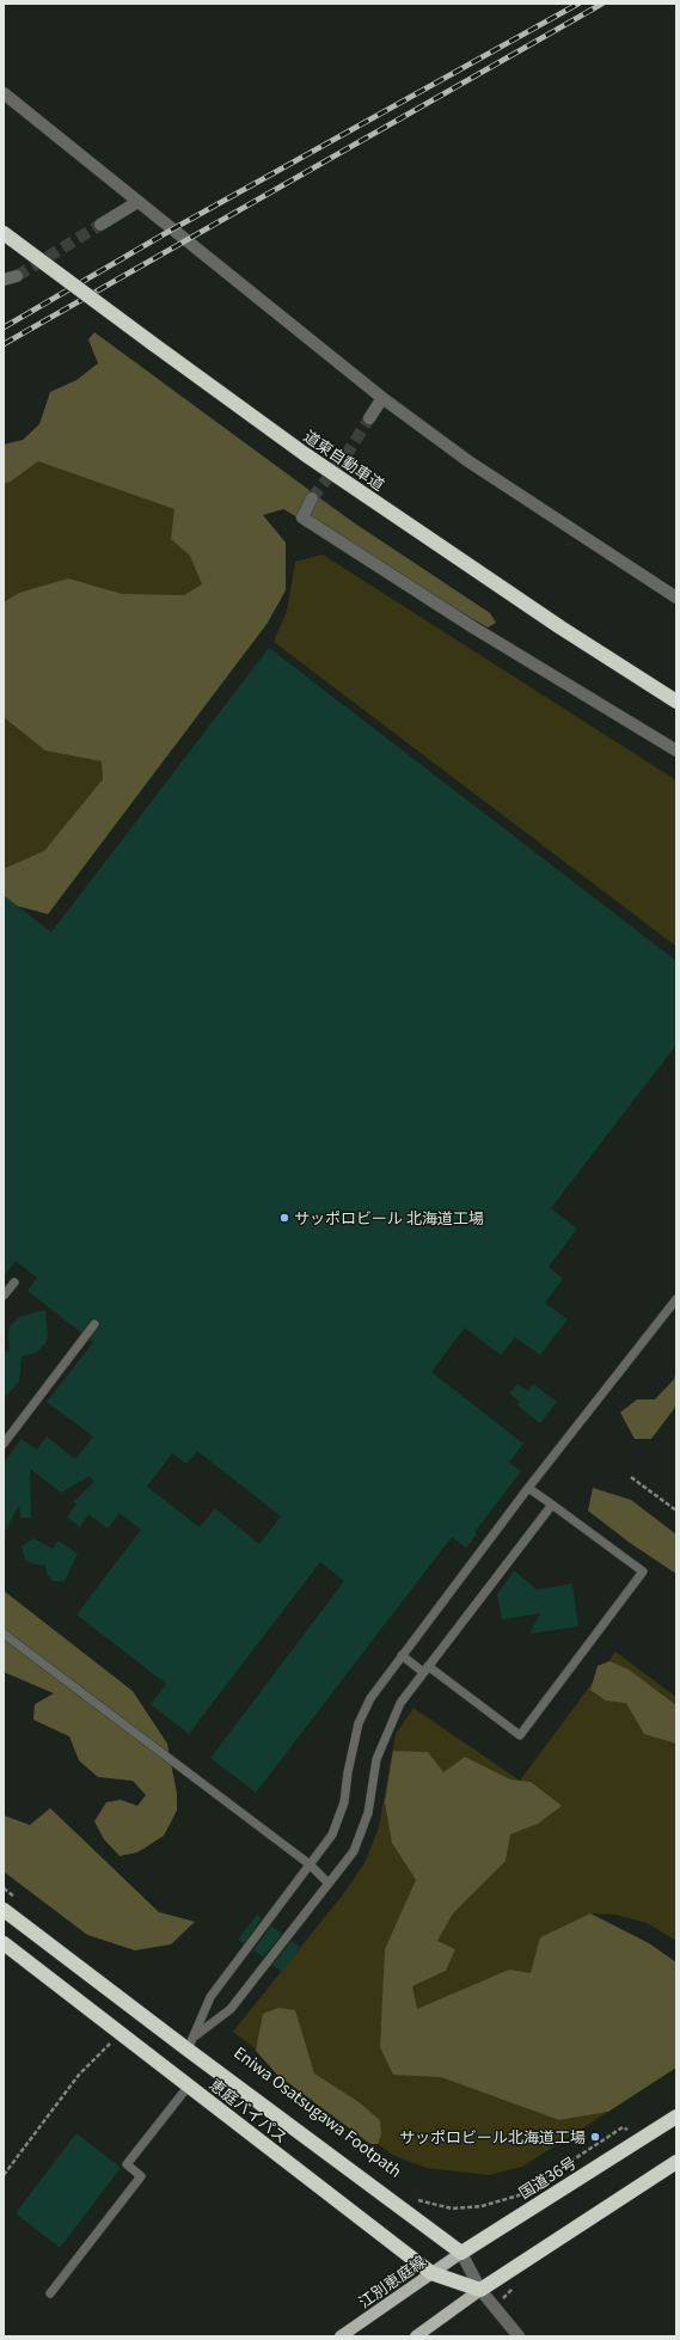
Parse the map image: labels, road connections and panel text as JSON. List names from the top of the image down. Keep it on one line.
{"streets":{"highway":["道東自動車道","恵庭バイパス","国道36号"],"main road":["江別恵庭線"]},"crossings":[["恵庭バイパス","国道36号"],["恵庭バイパス","江別恵庭線"],["国道36号","江別恵庭線"]],"places":["サッポロビール 北海道工場","サッポロビール北海道工場"]}
